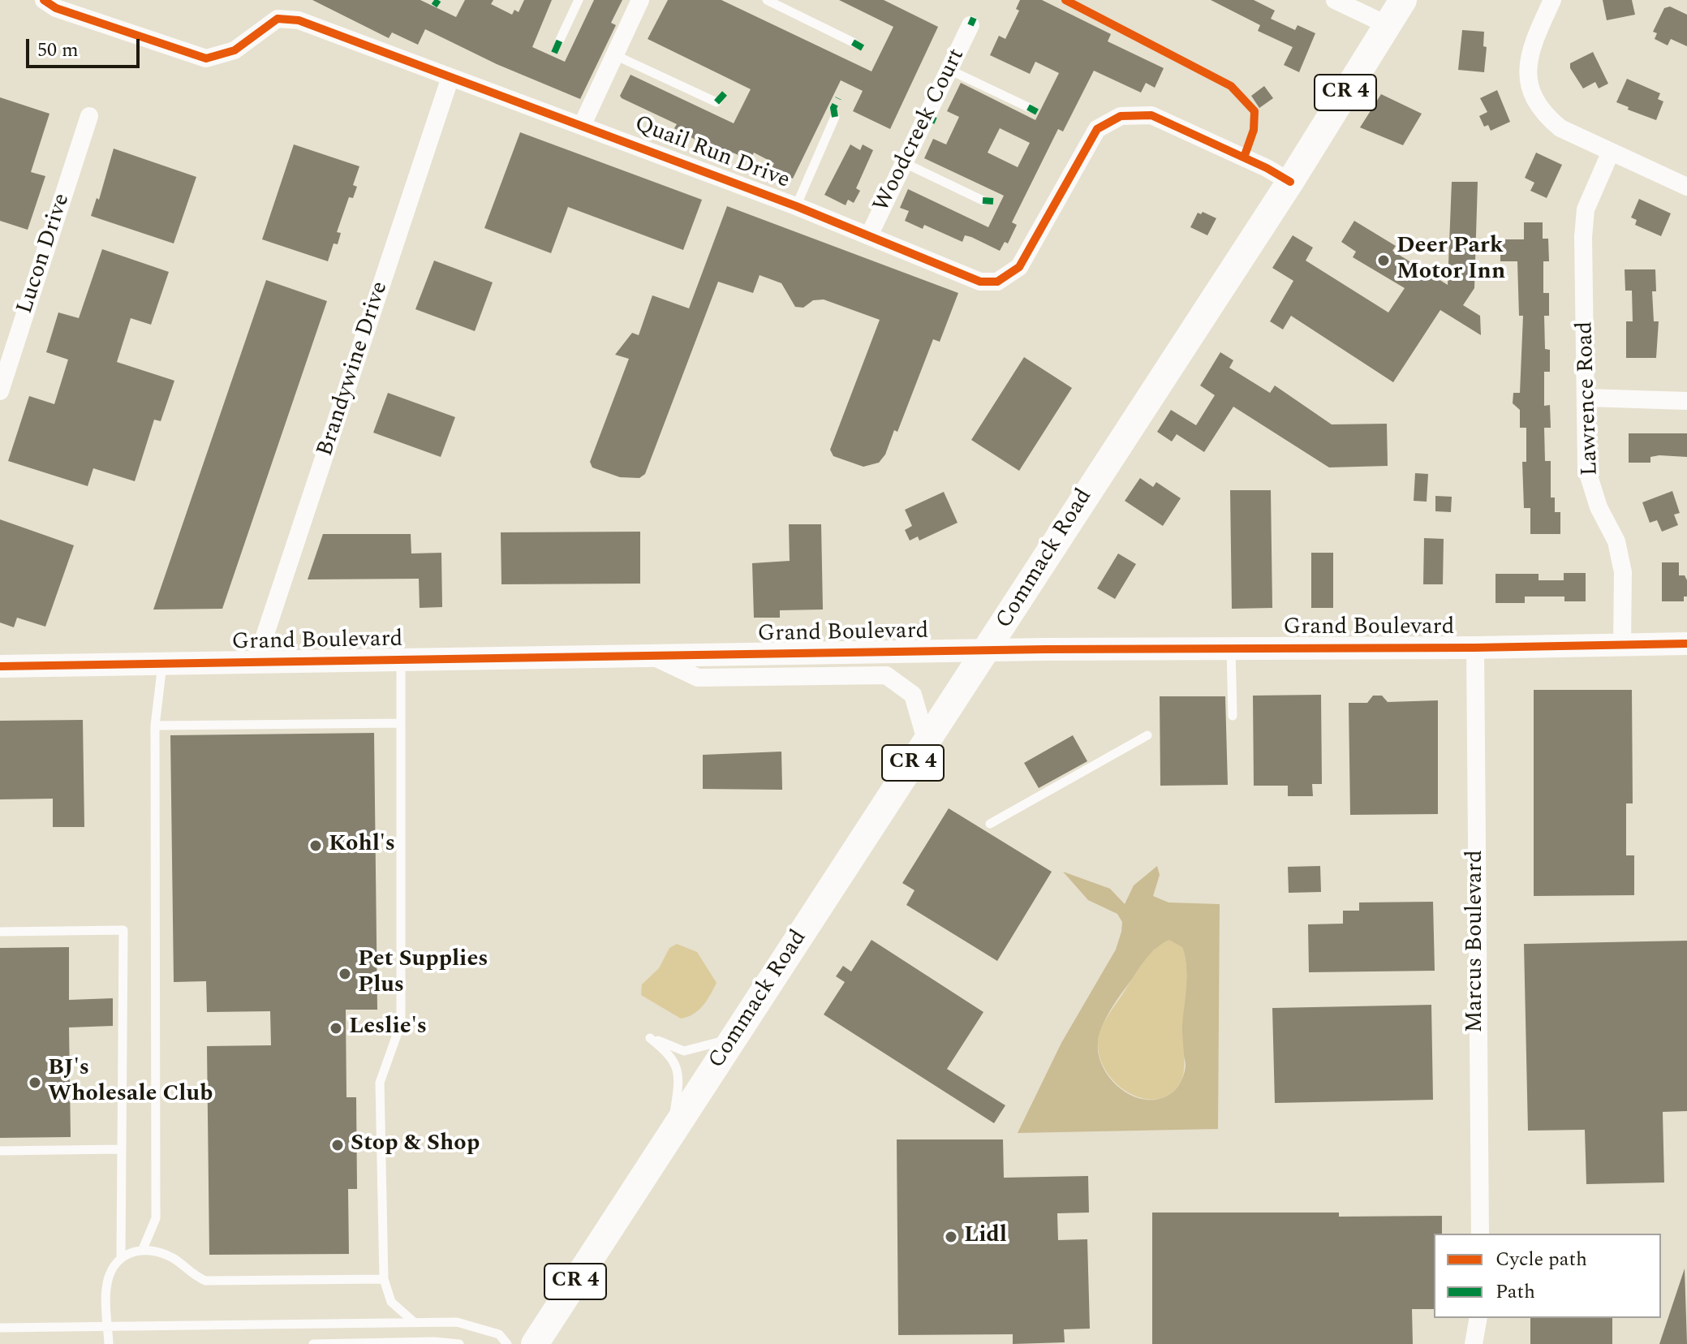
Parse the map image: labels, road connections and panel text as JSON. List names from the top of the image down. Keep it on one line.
{"streets":{"main road":["CR 4","Commack Road"],"street":["Woodcreek Court","Quail Run Drive","Lucon Drive","Brandywine Drive","Lawrence Road","Grand Boulevard","Marcus Boulevard"]},"crossings":[["Woodcreek Court","Quail Run Drive"],["Quail Run Drive","Brandywine Drive"],["Quail Run Drive","Commack Road"],["Brandywine Drive","Grand Boulevard"],["Lawrence Road","Grand Boulevard"],["Commack Road","Grand Boulevard"],["Grand Boulevard","Marcus Boulevard"]],"places":["Deer Park Motor Inn","Kohl's","Pet Supplies Plus","Leslie's","BJ's Wholesale Club","Stop & Shop","Lidl"],"legend":["Cycle path","Path"],"scale_bar":"50 m"}
